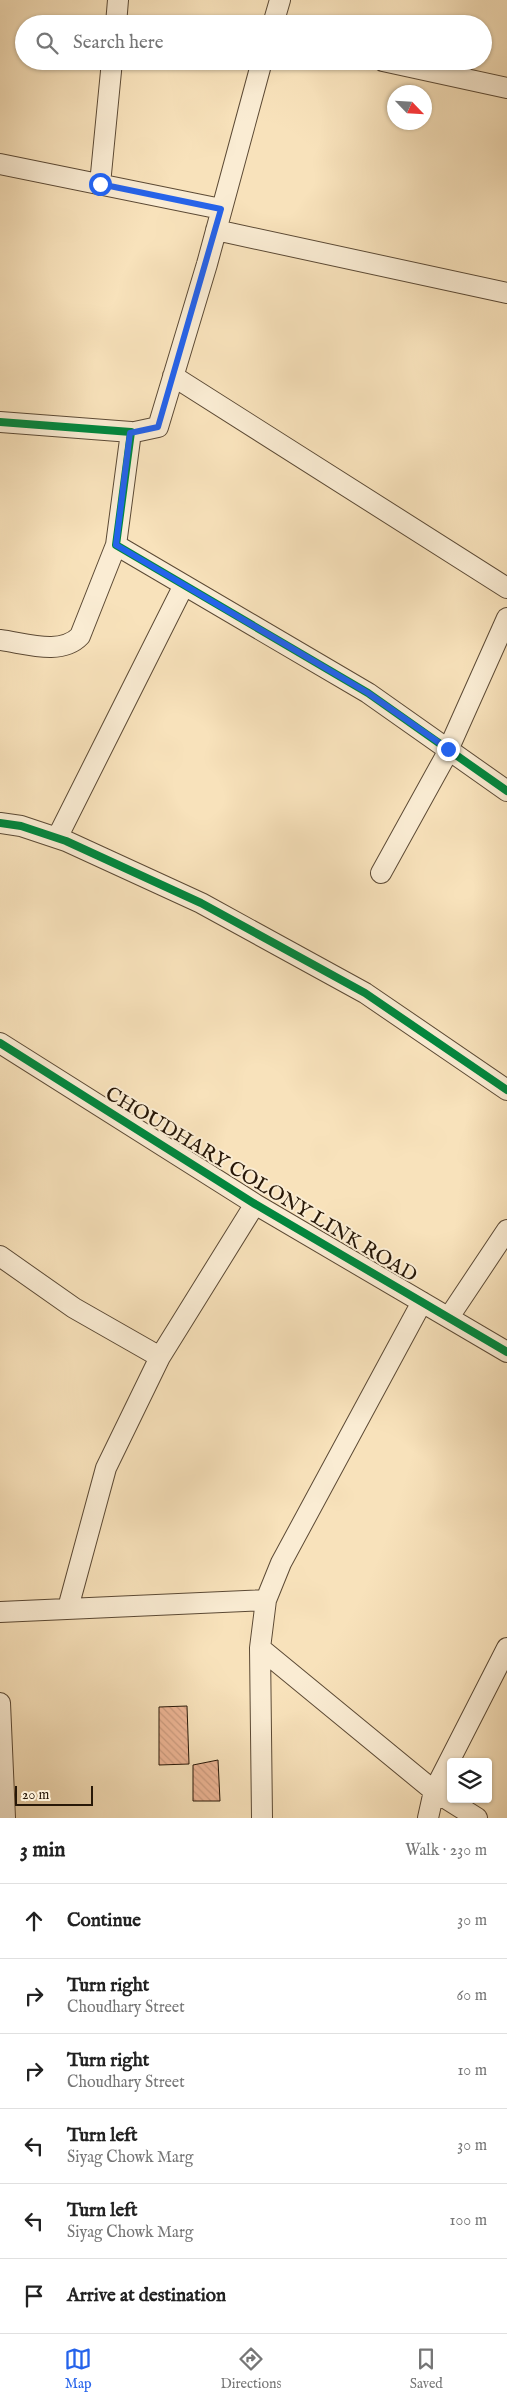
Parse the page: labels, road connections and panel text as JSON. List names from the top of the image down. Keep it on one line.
{"streets":{"street":["CHOUDHARY COLONY LINK ROAD"]},"scale_bar":"20 m","north":"bottom right","page":{"search":"Search here","scale":"20 m","heading":["3 min","Walk · 230 m"],"list":[["Continue","30 m"],["Turn right","Choudhary Street","60 m"],["Turn right","Choudhary Street","10 m"],["Turn left","Siyag Chowk Marg","30 m"],["Turn left","Siyag Chowk Marg","100 m"],"Arrive at destination"],"nav":["Map","Directions","Saved"]}}
